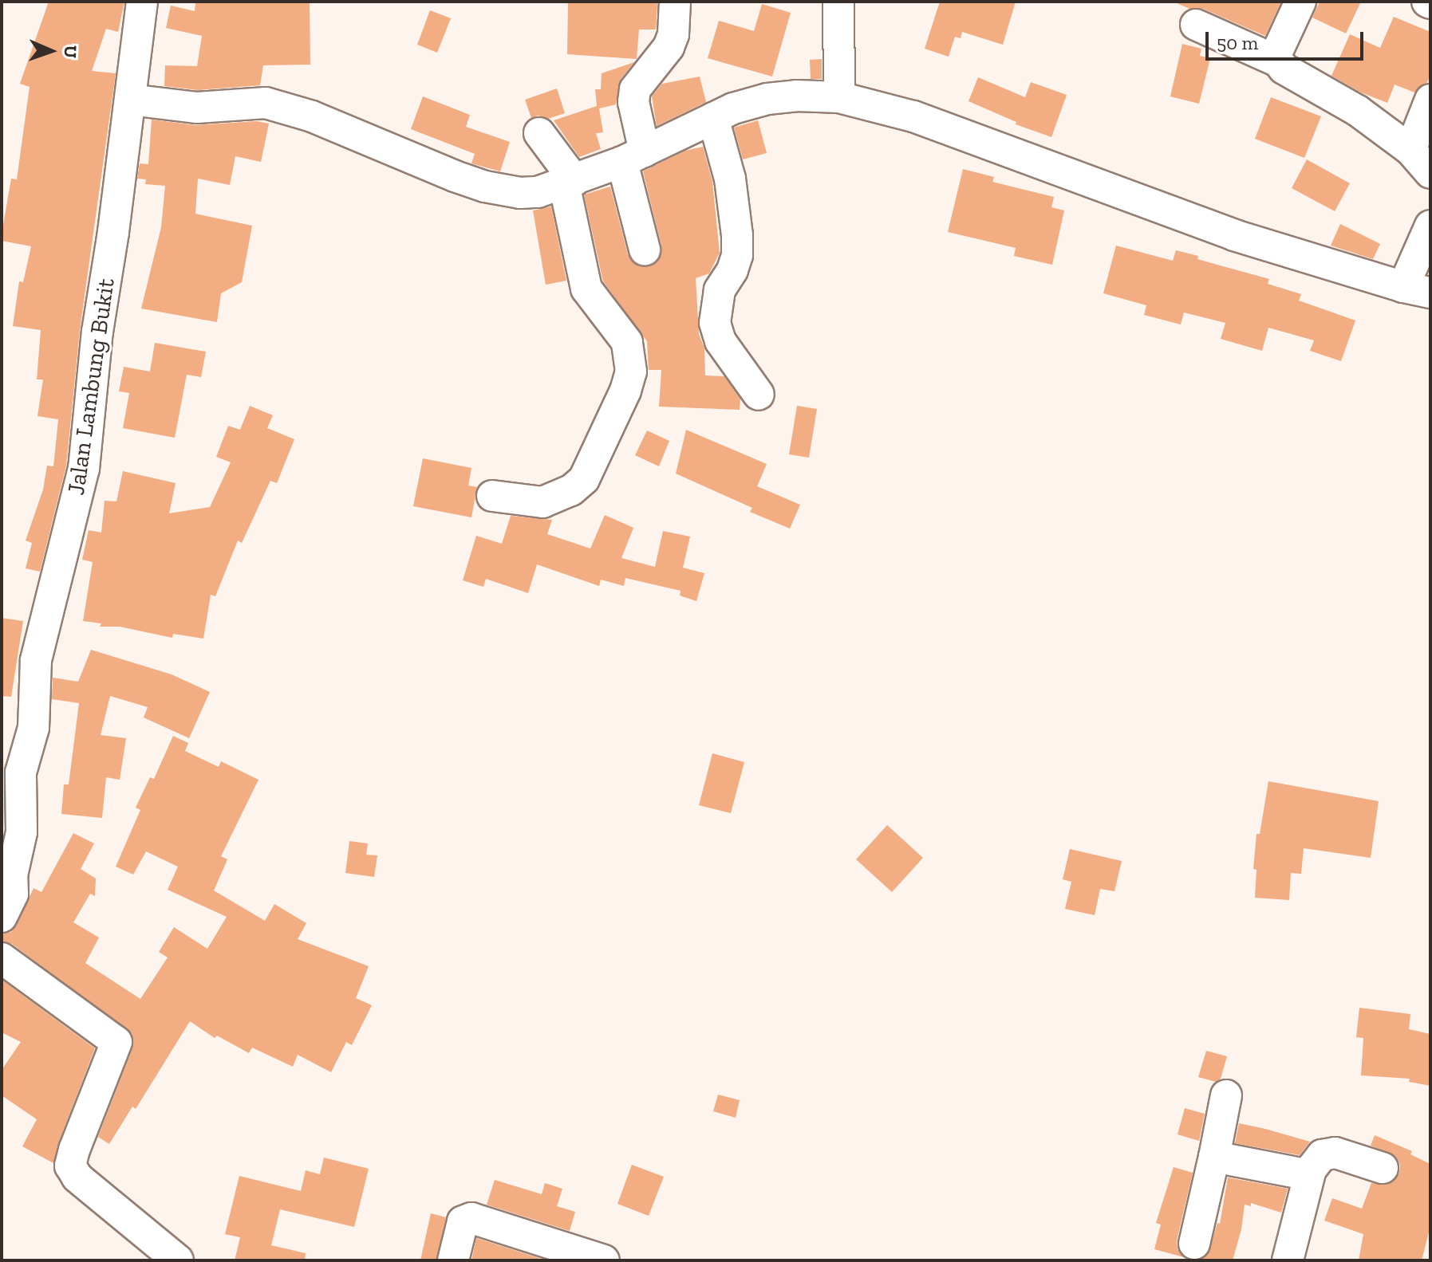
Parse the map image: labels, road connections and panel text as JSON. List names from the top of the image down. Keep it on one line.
{"streets":{"street":["Jalan Lambung Bukit"]},"scale_bar":"50 m","north":"right"}
